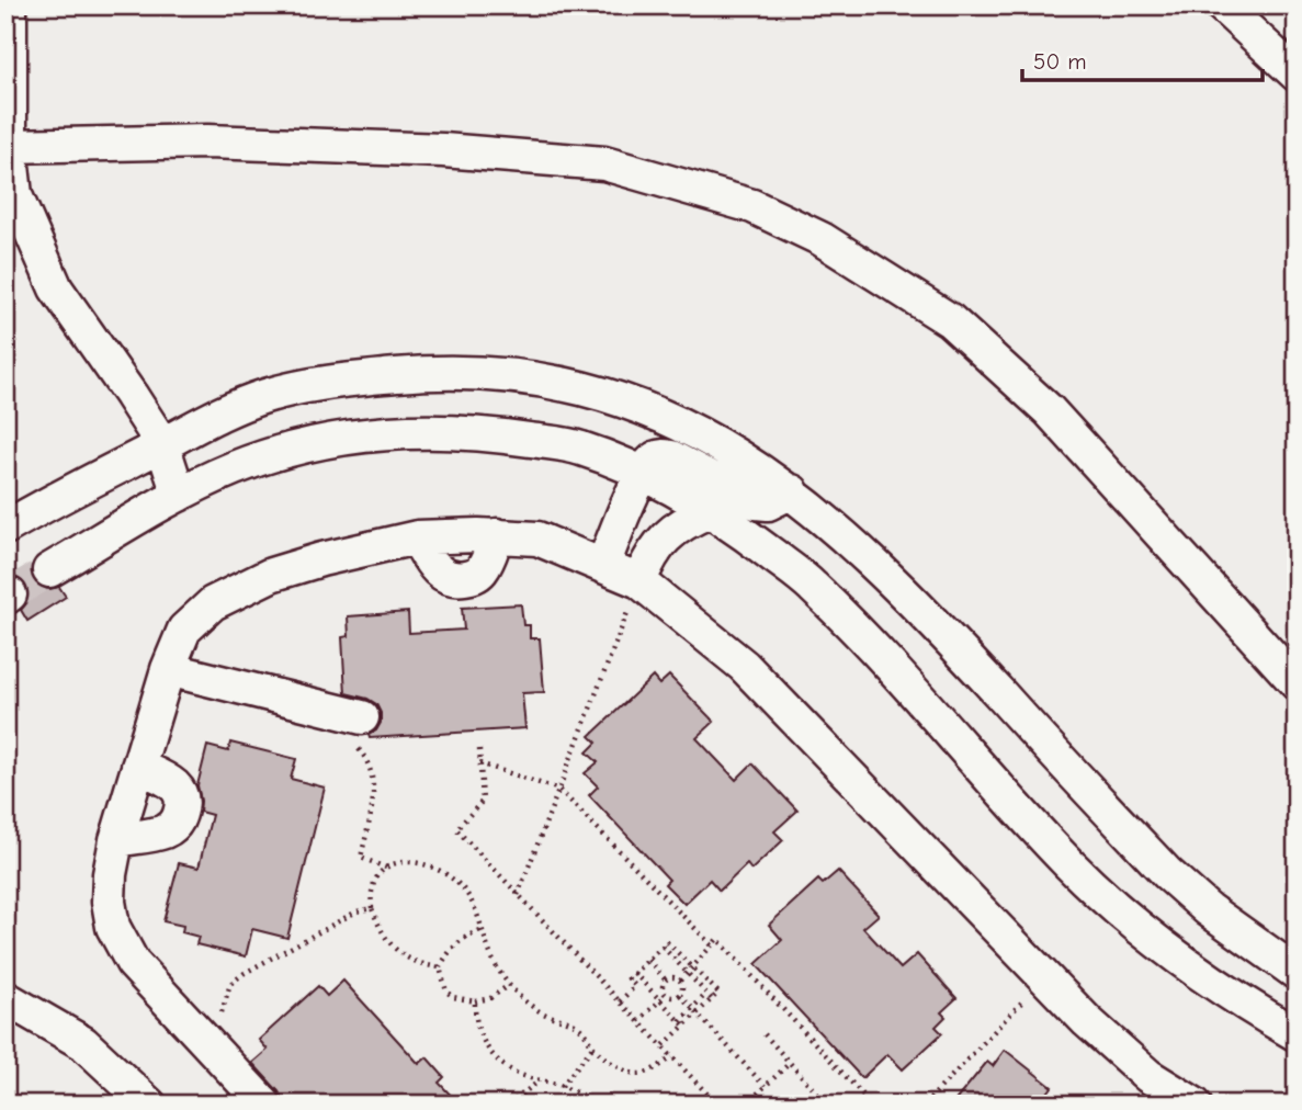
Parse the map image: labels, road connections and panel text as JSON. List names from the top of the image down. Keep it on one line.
{"scale_bar":"50 m"}
